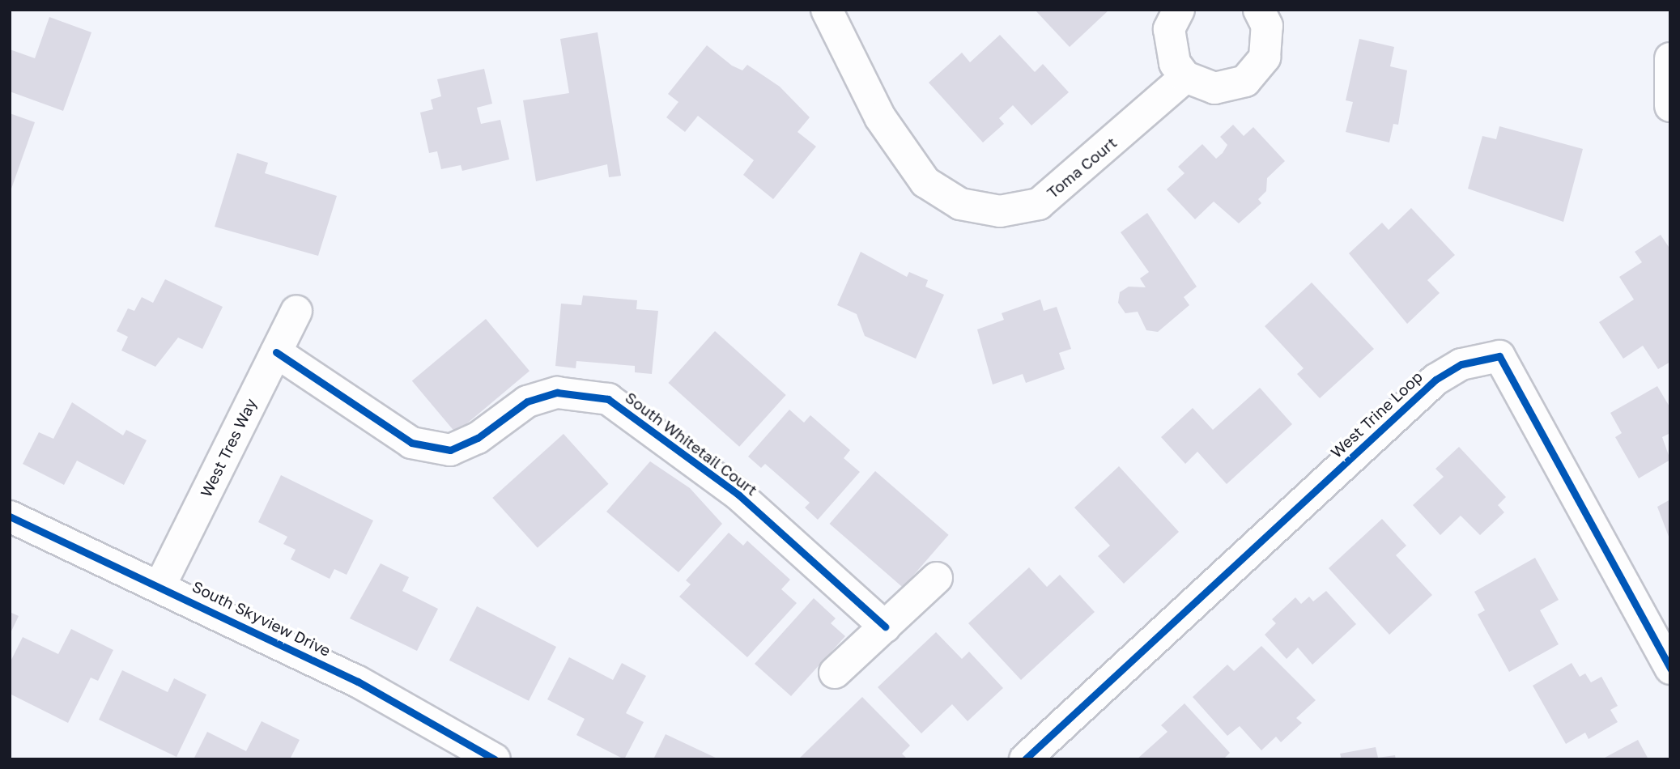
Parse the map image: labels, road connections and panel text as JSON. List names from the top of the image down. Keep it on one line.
{"streets":{"street":["Toma Court","West Trine Loop","South Whitetail Court","West Tres Way","South Skyview Drive"]},"crossings":[["South Whitetail Court","West Tres Way"],["West Tres Way","South Skyview Drive"]]}
